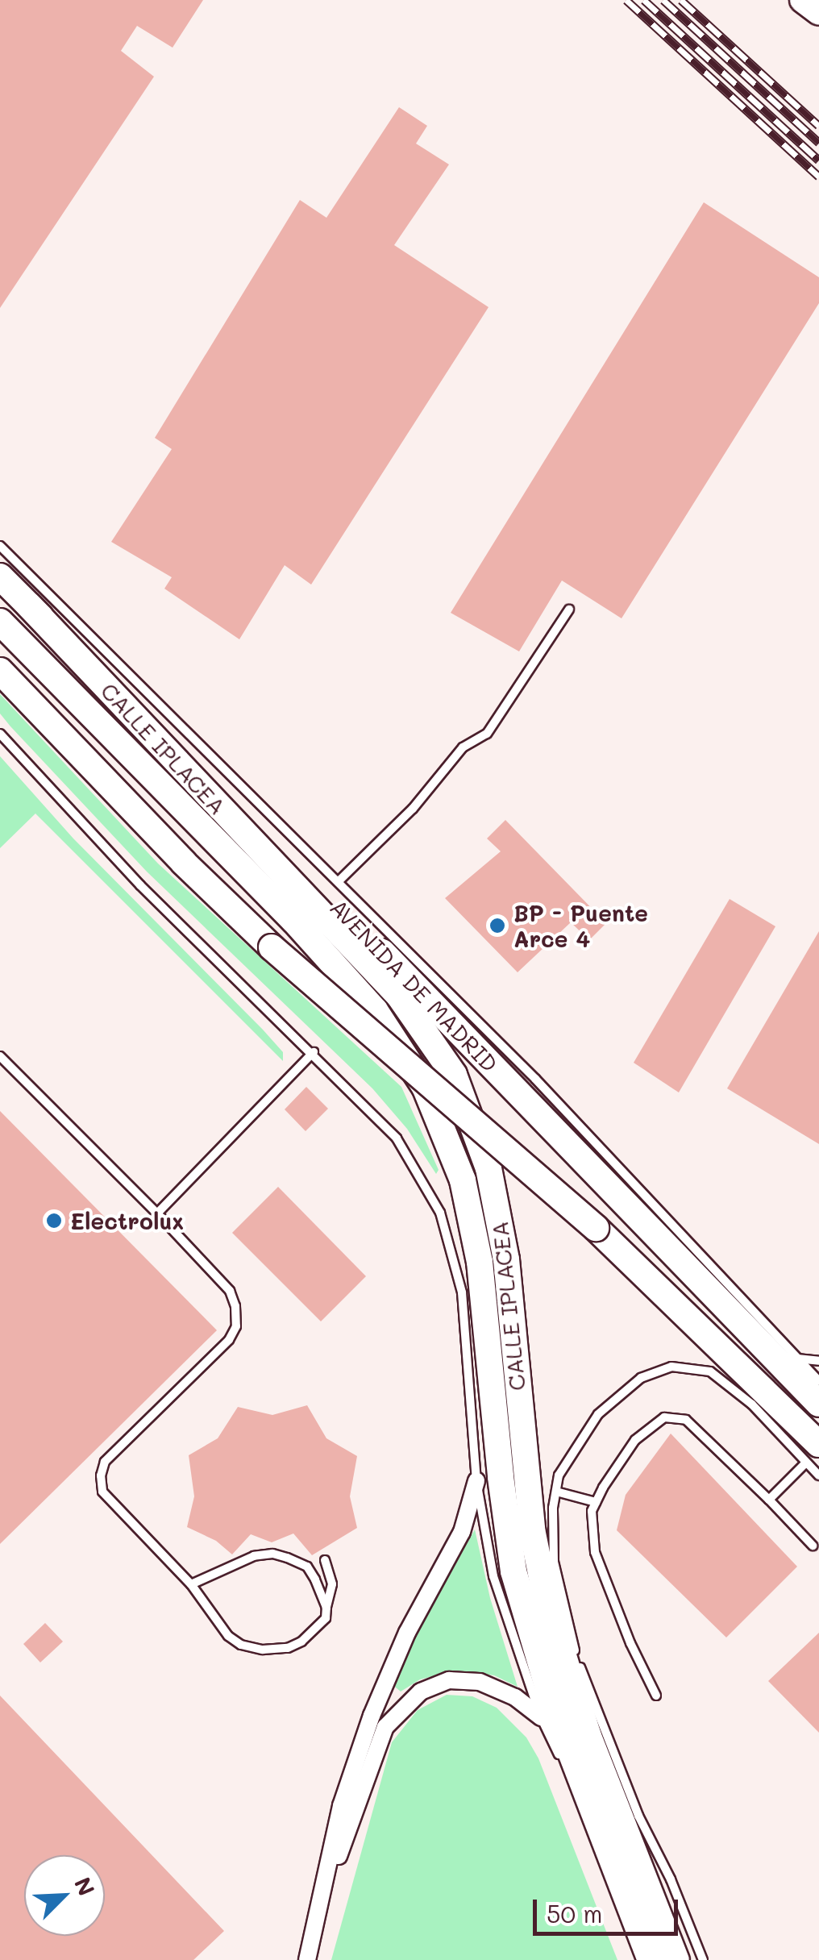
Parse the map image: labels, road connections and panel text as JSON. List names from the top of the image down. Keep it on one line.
{"streets":{"main road":["CALLE IPLACEA","AVENIDA DE MADRID"]},"crossings":[["CALLE IPLACEA","AVENIDA DE MADRID"]],"places":["BP - Puente Arce 4","Electrolux"],"scale_bar":"50 m","north":"top right"}
